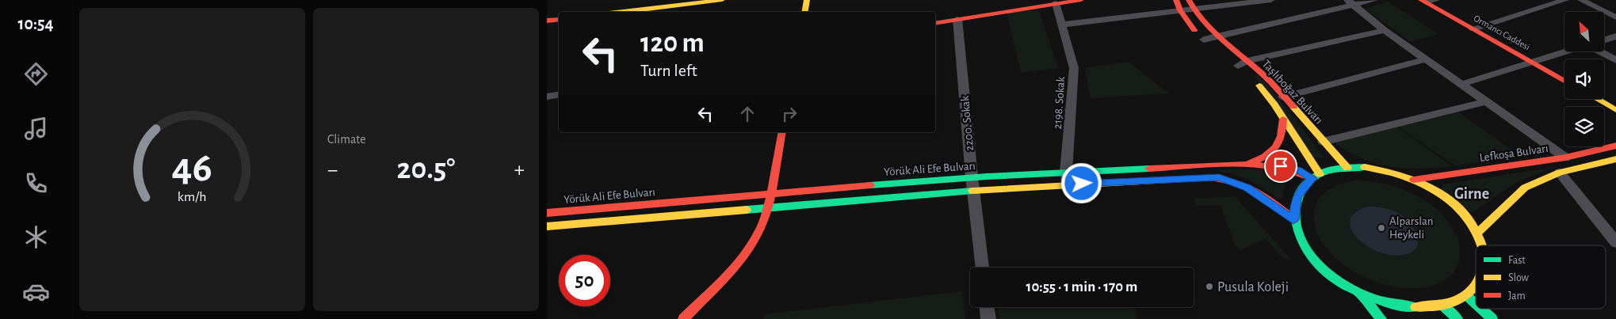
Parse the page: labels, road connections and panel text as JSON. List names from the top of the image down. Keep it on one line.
{"streets":{"main road":["Ormancı Caddesi","Taşlıboğaz Bulvarı","Lefkoşa Bulvarı","Yörük Ali Efe Bulvarı"],"street":["2198. Sokak","2200. Sokak"]},"crossings":[["Taşlıboğaz Bulvarı","Yörük Ali Efe Bulvarı"],["2198. Sokak","Yörük Ali Efe Bulvarı"],["2200. Sokak","Yörük Ali Efe Bulvarı"]],"districts":["Girne"],"places":["Alparslan Heykeli","Pusula Koleji"],"legend":["Fast","Slow","Jam"],"north":"top left","page":{"tabs":"10:54","tile":"Climate","turn":["120 m","Turn left"],"heat":["−","20.5°","+"],"limit":"50","trip":"10:55 · 1 min · 170 m","gauge":["46","km/h"]}}
